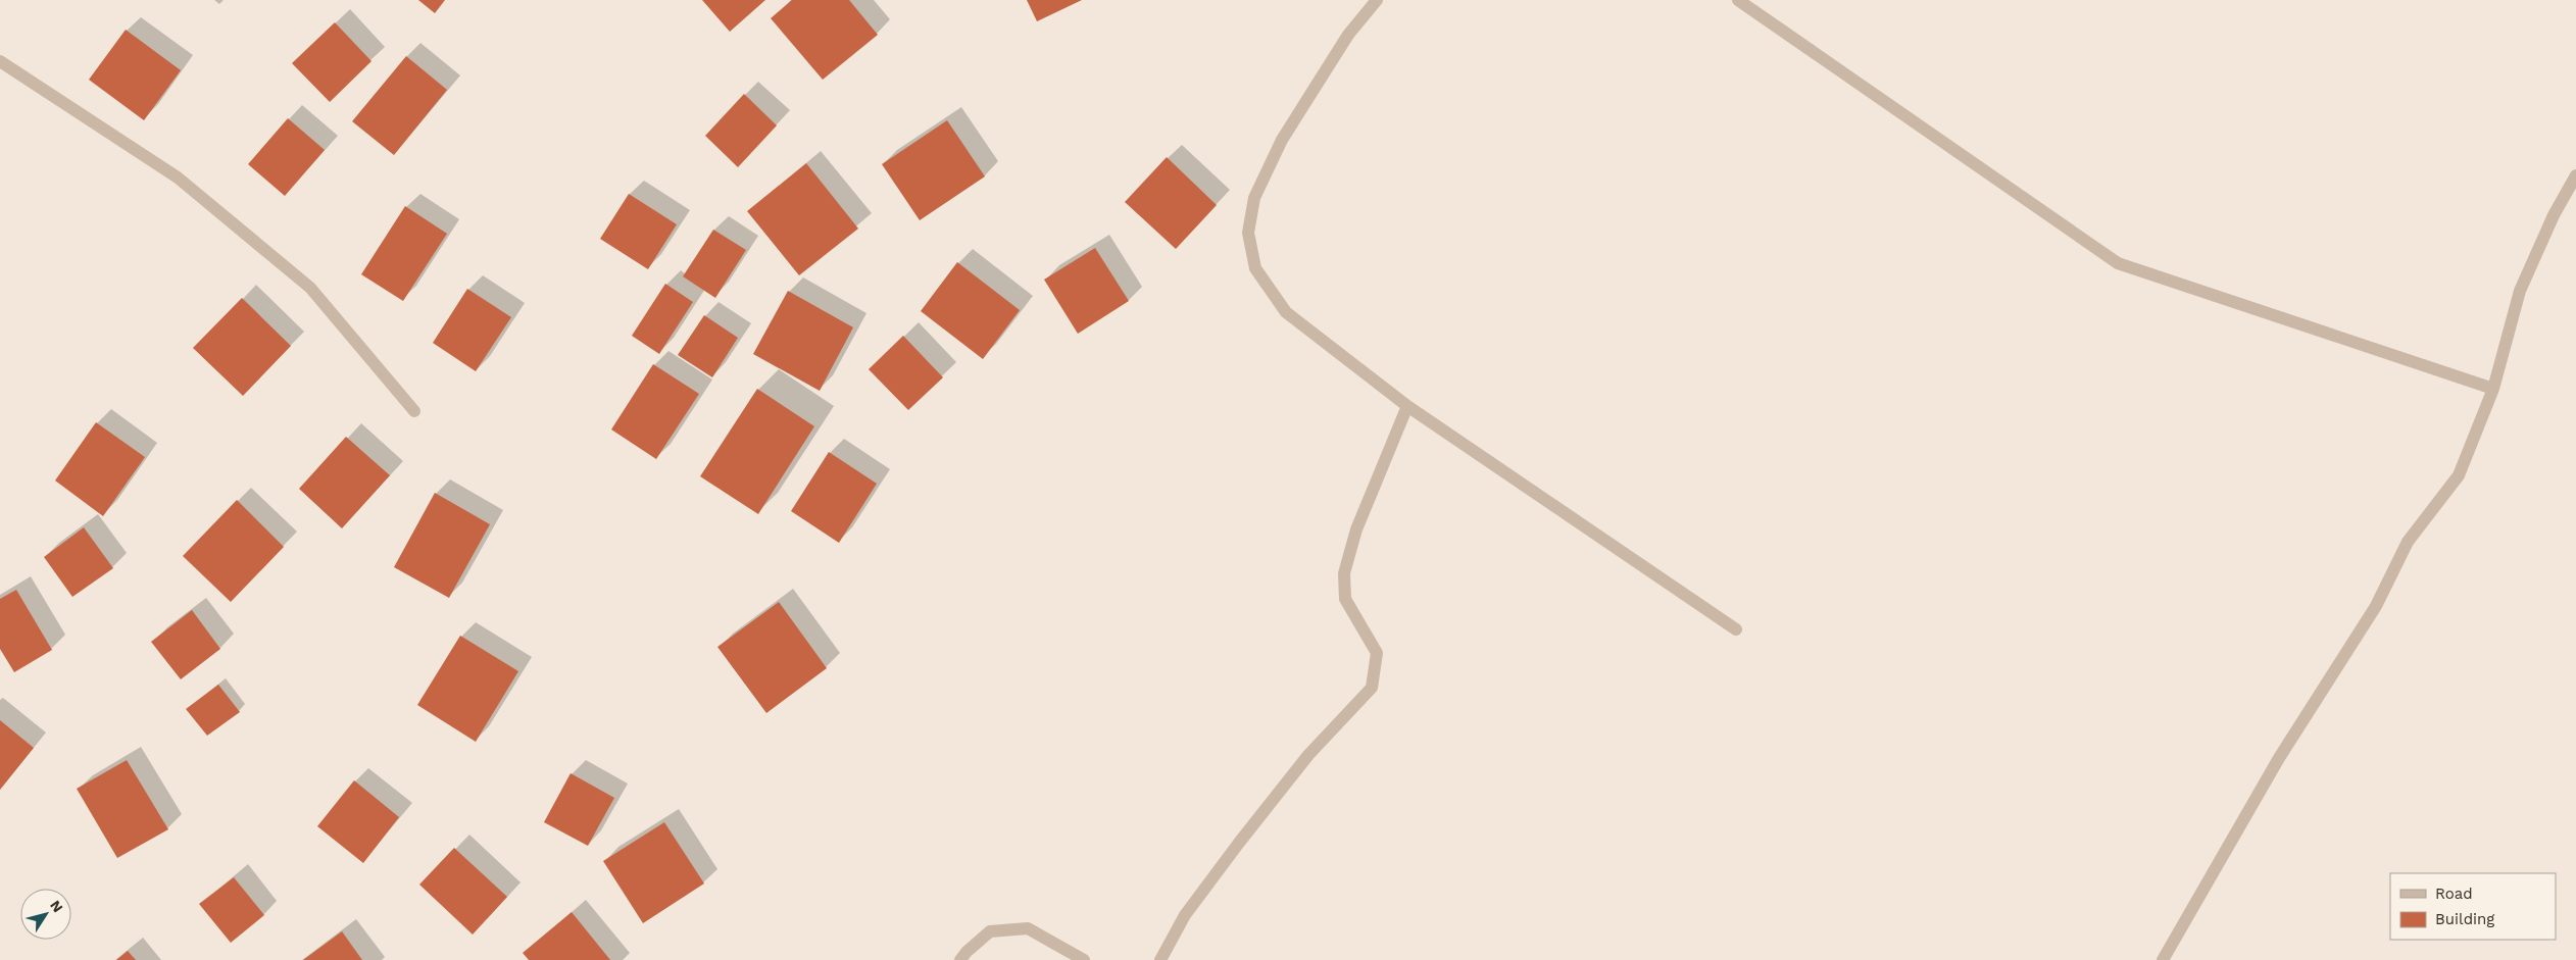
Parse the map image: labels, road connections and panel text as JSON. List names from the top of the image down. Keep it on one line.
{"legend":["Road","Building"],"north":"top right"}
